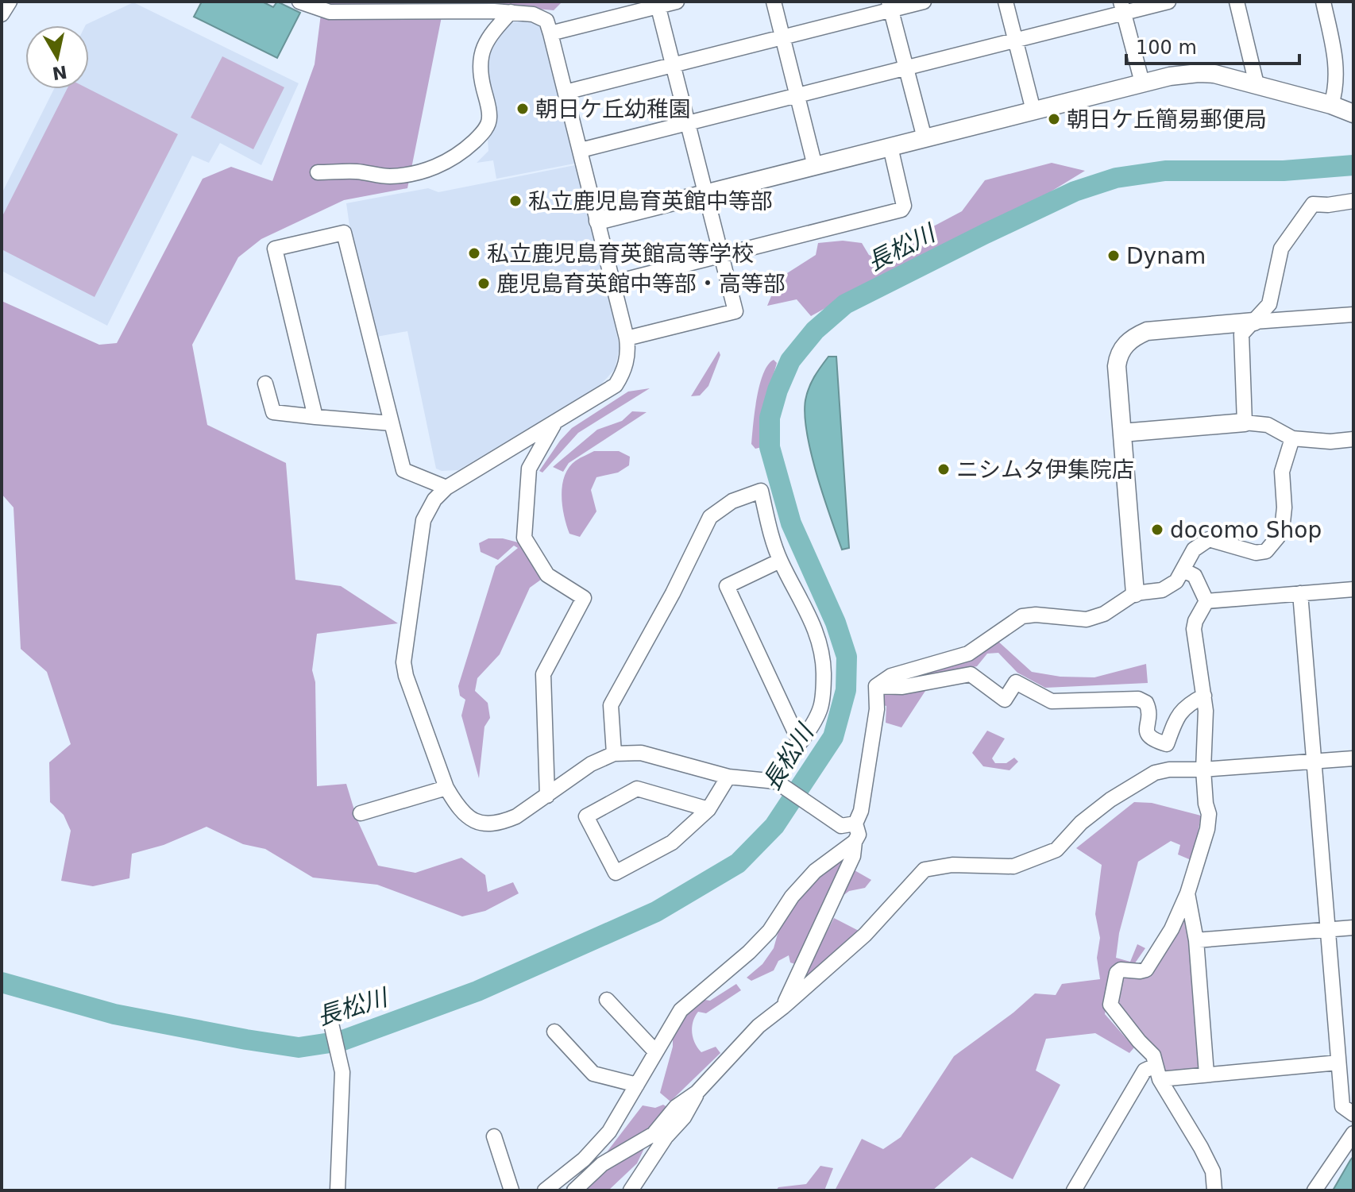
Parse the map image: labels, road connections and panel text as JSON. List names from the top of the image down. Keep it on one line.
{"water":["長松川"],"places":["朝日ケ丘幼稚園","朝日ケ丘簡易郵便局","私立鹿児島育英館中等部","私立鹿児島育英館高等学校","Dynam","鹿児島育英館中等部・高等部","ニシムタ伊集院店","docomo Shop"],"scale_bar":"100 m","north":"bottom"}
